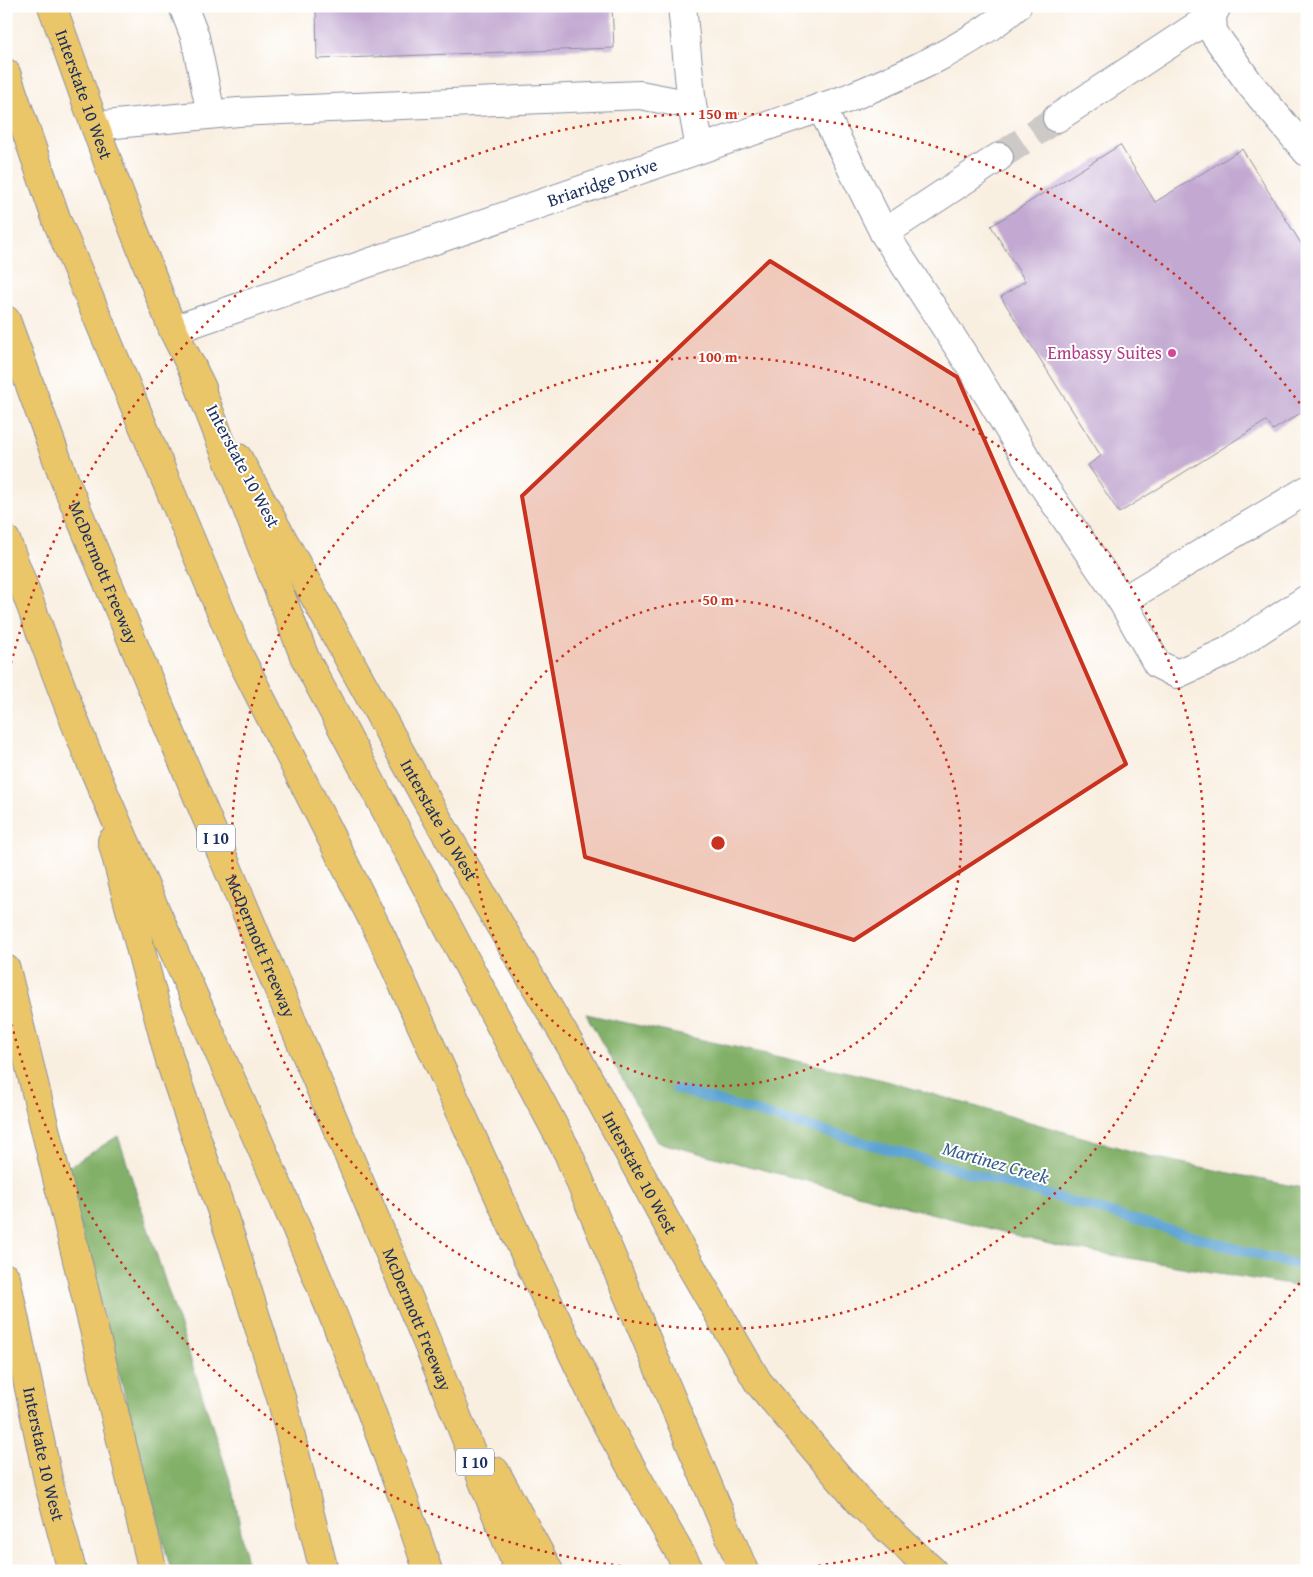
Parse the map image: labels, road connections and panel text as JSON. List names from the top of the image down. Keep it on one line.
{"streets":{"main road":["Interstate 10 West","McDermott Freeway","I 10"],"street":["Briaridge Drive"]},"crossings":[["Interstate 10 West","Briaridge Drive"]],"water":["Martinez Creek"],"places":["Embassy Suites"],"rings":["150 m","100 m","50 m"]}
